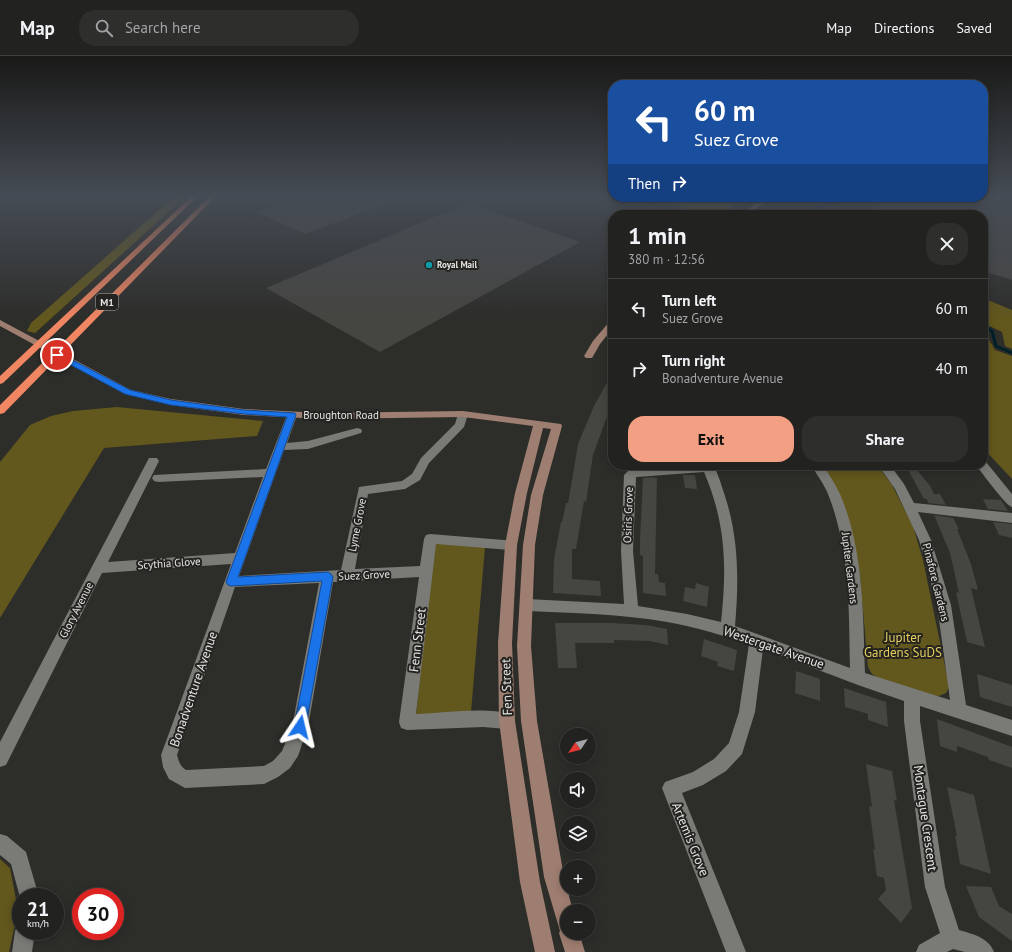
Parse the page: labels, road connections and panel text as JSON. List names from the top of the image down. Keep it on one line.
{"streets":{"highway":["M1"],"street":["Broughton Road","Osiris Grove","Lyme Grove","Scythia Glove","Jupiter Gardens","Suez Grove","Pinafore Gardens","Glory Avenue","Fenn Street","Westergate Avenue","Fen Street","Bonadventure Avenue","Montague Crescent","Artemis Grove"]},"crossings":[["Broughton Road","Lyme Grove"],["Broughton Road","Fen Street"],["Broughton Road","Bonadventure Avenue"],["Osiris Grove","Westergate Avenue"],["Lyme Grove","Suez Grove"],["Scythia Glove","Glory Avenue"],["Scythia Glove","Bonadventure Avenue"],["Jupiter Gardens","Westergate Avenue"],["Suez Grove","Fenn Street"],["Suez Grove","Bonadventure Avenue"],["Pinafore Gardens","Westergate Avenue"],["Fenn Street","Fen Street"],["Westergate Avenue","Fen Street"],["Westergate Avenue","Montague Crescent"],["Westergate Avenue","Artemis Grove"]],"parks":["Jupiter Gardens SuDS"],"places":["Royal Mail"],"north":"bottom left","page":{"header":"Map","search":"Search here","nav":["Map","Directions","Saved"],"turn":["60 m","Suez Grove"],"then":"Then","heading":["1 min","380 m · 12:56"],"list":[{"name":"Turn left","note":"Suez Grove","value":"60 m"},{"name":"Turn right","note":"Bonadventure Avenue","value":"40 m"}],"buttons":["Exit","Share"],"map_buttons":["+","−"],"speed":"21 km/h","limit":"30"}}
